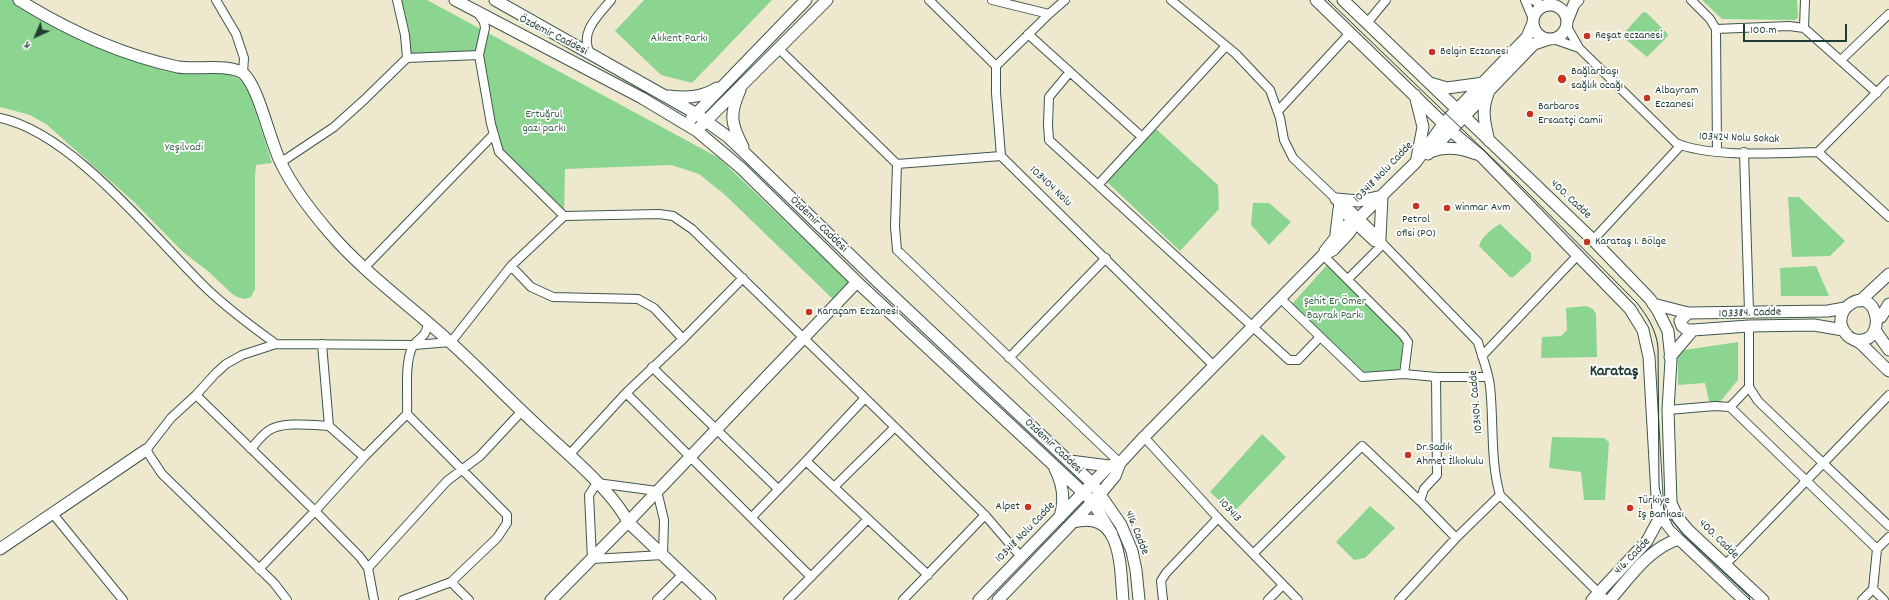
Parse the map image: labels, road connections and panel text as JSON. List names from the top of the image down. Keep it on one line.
{"streets":{"main road":["Özdemir Caddesi","103418 Nolu Cadde","400. Cadde","103384. Cadde","416. Cadde"],"street":["103424 Nolu Sokak","103404 Nolu","103404. Cadde","103413"]},"crossings":[["Özdemir Caddesi","103418 Nolu Cadde"],["Özdemir Caddesi","416. Cadde"],["103418 Nolu Cadde","400. Cadde"],["103418 Nolu Cadde","103404. Cadde"],["103418 Nolu Cadde","416. Cadde"]],"districts":["Karataş"],"parks":["Akkent Parkı","Ertuğrul gazi parkı","Yeşilvadi","Şehit Er Ömer Bayrak Parkı"],"places":["Reşat eczanesi","Belgin Eczanesi","Bağlarbaşı sağlık ocağı","Albayram Eczanesi","Barbaros Ersaatçi Camii","Petrol ofisi (PO)","Winmar Avm","Karataş 1. Bölge","Karaçam Eczanesi","Dr.Sadık Ahmet İlkokulu","Alpet","Türkiye İş Bankası"],"scale_bar":"100 m","north":"bottom left"}
